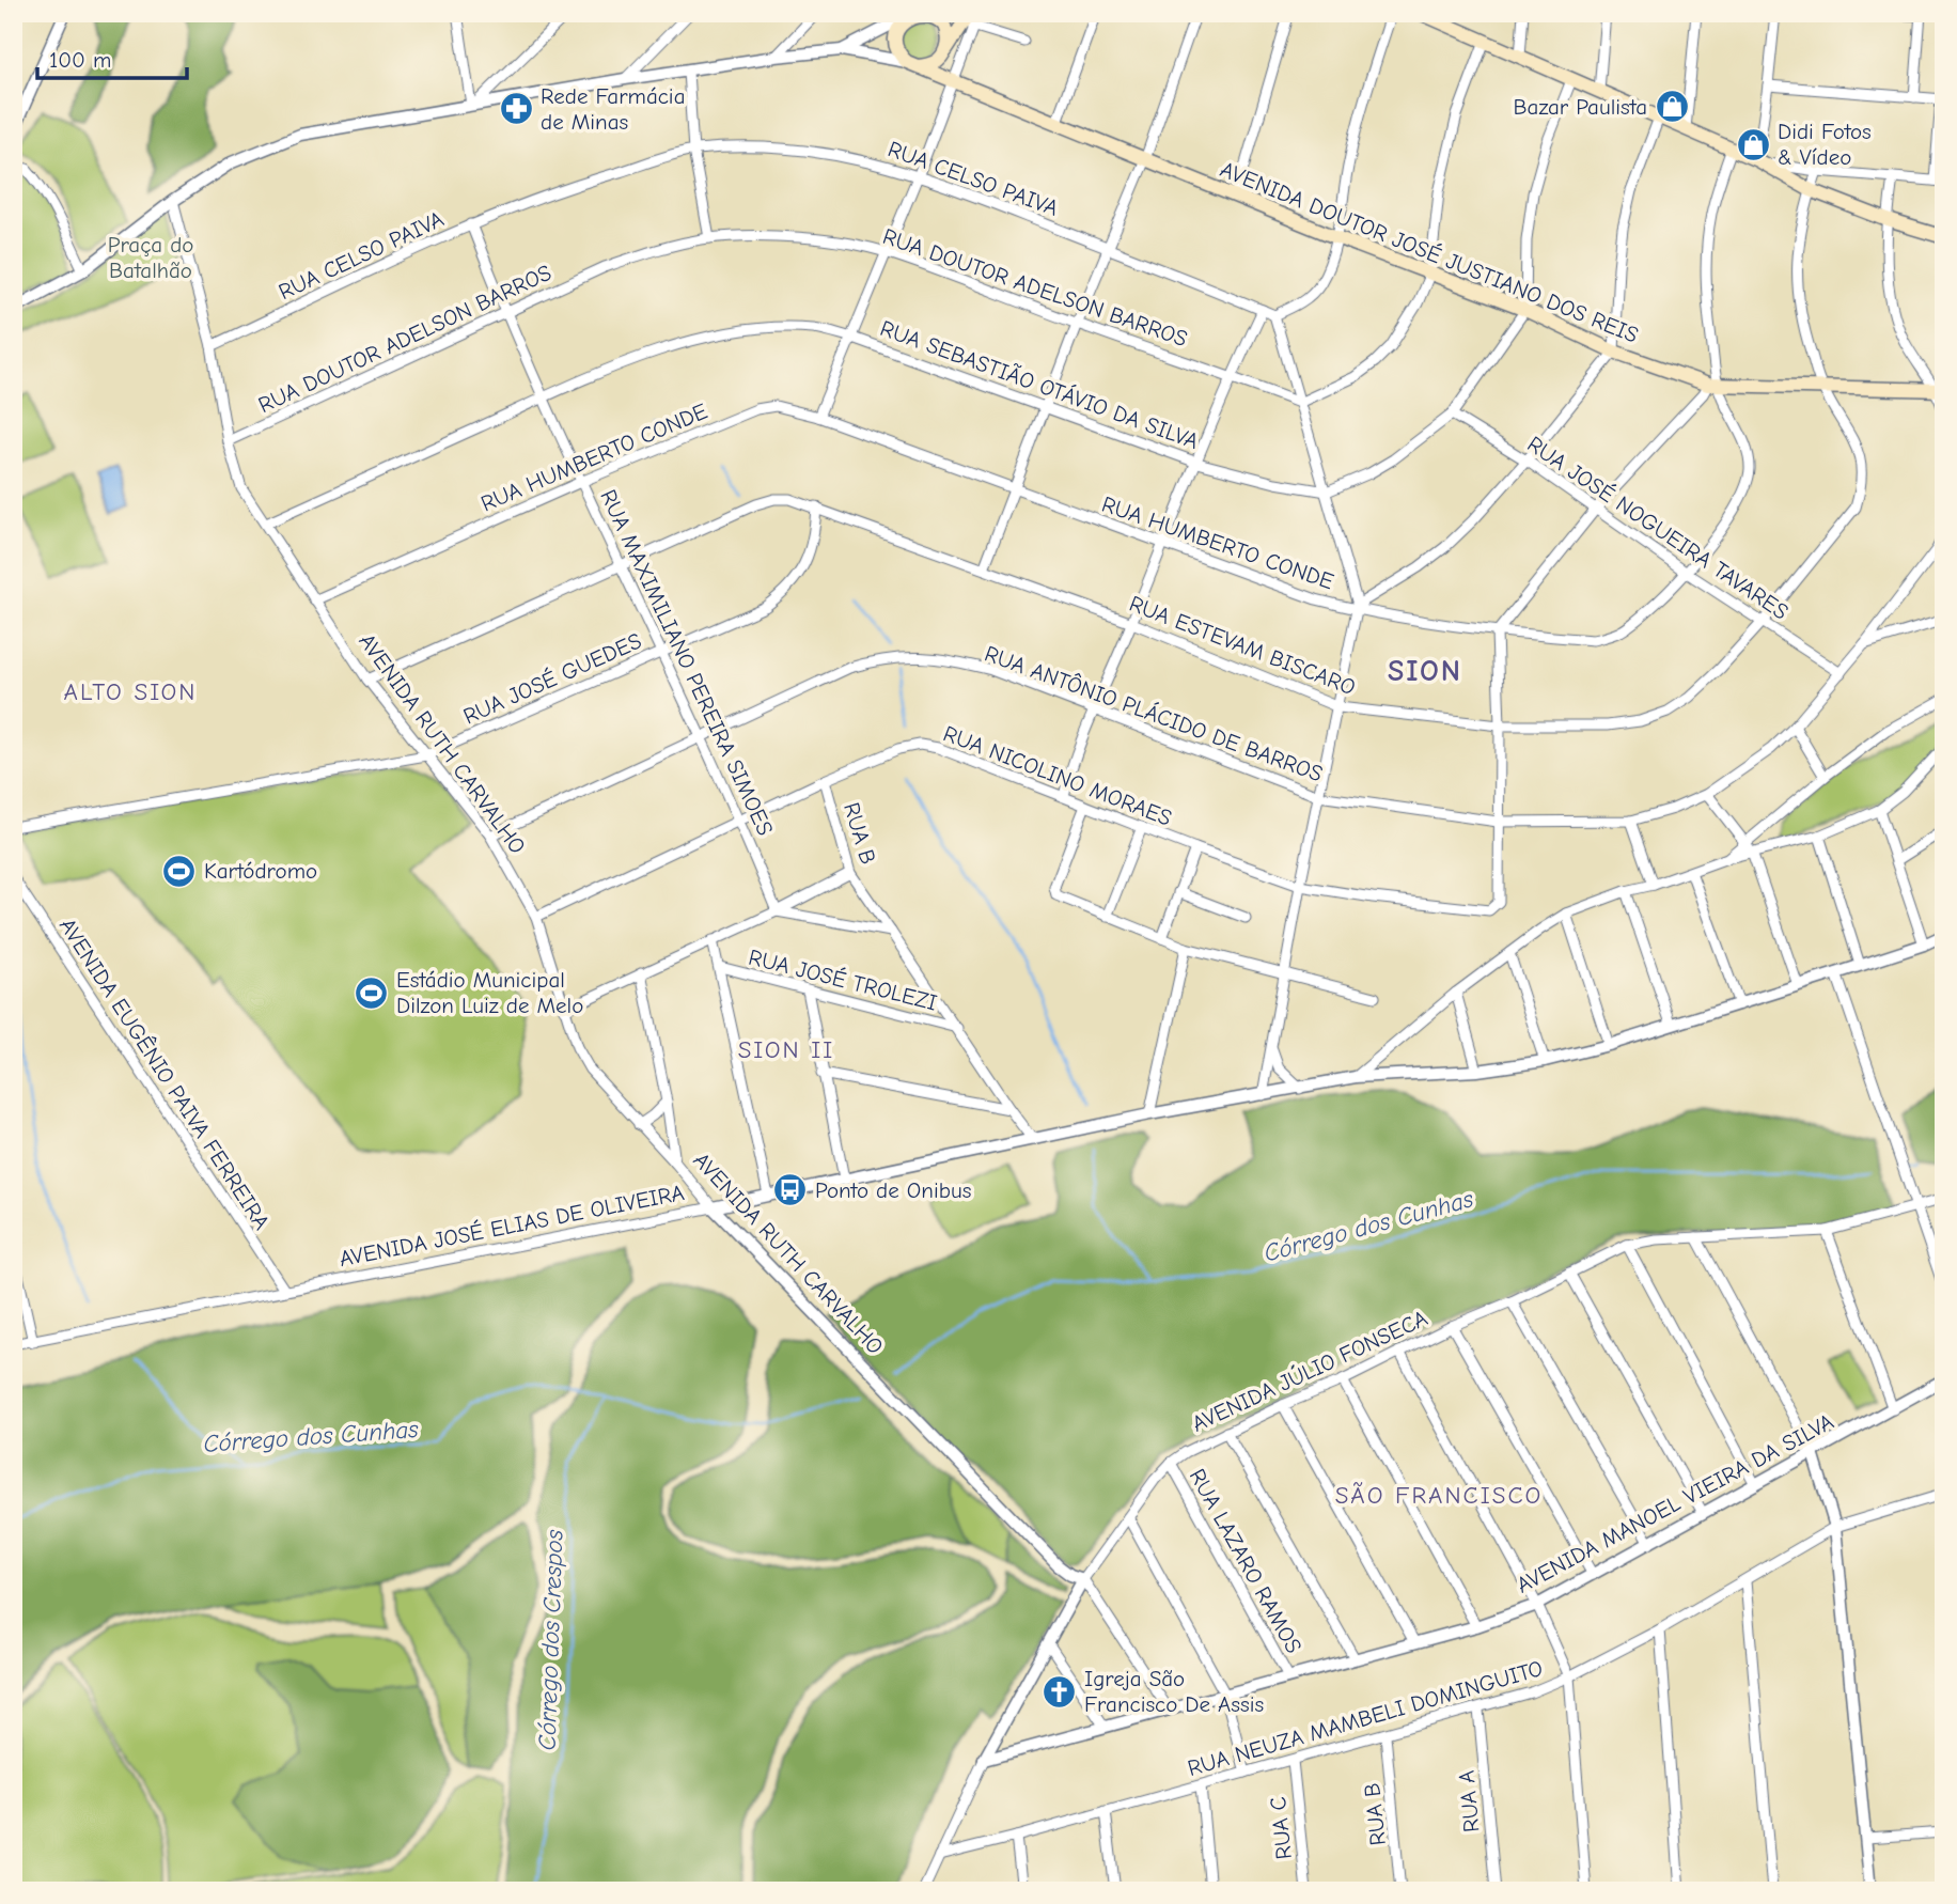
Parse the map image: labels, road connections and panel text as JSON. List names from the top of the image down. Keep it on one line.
{"streets":{"main road":["AVENIDA DOUTOR JOSÉ JUSTIANO DOS REIS"],"street":["RUA CELSO PAIVA","RUA DOUTOR ADELSON BARROS","RUA SEBASTIÃO OTÁVIO DA SILVA","RUA HUMBERTO CONDE","RUA JOSÉ NOGUEIRA TAVARES","RUA ESTEVAM BISCARO","RUA MAXIMILIANO PEREIRA SIMOES","RUA JOSÉ GUEDES","RUA ANTÔNIO PLÁCIDO DE BARROS","AVENIDA RUTH CARVALHO","RUA NICOLINO MORAES","RUA B","RUA JOSÉ TROLEZI","AVENIDA EUGÊNIO PAIVA FERREIRA","AVENIDA JOSÉ ELIAS DE OLIVEIRA","AVENIDA JÚLIO FONSECA","AVENIDA MANOEL VIEIRA DA SILVA","RUA LAZARO RAMOS","RUA NEUZA MAMBELI DOMINGUITO","RUA A","RUA C"]},"crossings":[["RUA CELSO PAIVA","RUA MAXIMILIANO PEREIRA SIMOES"],["RUA CELSO PAIVA","AVENIDA RUTH CARVALHO"],["AVENIDA DOUTOR JOSÉ JUSTIANO DOS REIS","RUA HUMBERTO CONDE"],["AVENIDA DOUTOR JOSÉ JUSTIANO DOS REIS","RUA ESTEVAM BISCARO"],["RUA DOUTOR ADELSON BARROS","RUA MAXIMILIANO PEREIRA SIMOES"],["RUA DOUTOR ADELSON BARROS","AVENIDA RUTH CARVALHO"],["RUA SEBASTIÃO OTÁVIO DA SILVA","RUA MAXIMILIANO PEREIRA SIMOES"],["RUA SEBASTIÃO OTÁVIO DA SILVA","AVENIDA RUTH CARVALHO"],["RUA HUMBERTO CONDE","RUA JOSÉ NOGUEIRA TAVARES"],["RUA HUMBERTO CONDE","RUA MAXIMILIANO PEREIRA SIMOES"],["RUA HUMBERTO CONDE","AVENIDA RUTH CARVALHO"],["RUA JOSÉ NOGUEIRA TAVARES","RUA ESTEVAM BISCARO"],["RUA JOSÉ NOGUEIRA TAVARES","RUA ANTÔNIO PLÁCIDO DE BARROS"],["RUA ESTEVAM BISCARO","RUA MAXIMILIANO PEREIRA SIMOES"],["RUA ESTEVAM BISCARO","RUA JOSÉ GUEDES"],["RUA ESTEVAM BISCARO","AVENIDA RUTH CARVALHO"],["RUA MAXIMILIANO PEREIRA SIMOES","RUA JOSÉ GUEDES"],["RUA MAXIMILIANO PEREIRA SIMOES","RUA ANTÔNIO PLÁCIDO DE BARROS"],["RUA MAXIMILIANO PEREIRA SIMOES","RUA NICOLINO MORAES"],["RUA JOSÉ GUEDES","AVENIDA RUTH CARVALHO"],["RUA ANTÔNIO PLÁCIDO DE BARROS","AVENIDA RUTH CARVALHO"],["RUA ANTÔNIO PLÁCIDO DE BARROS","RUA NICOLINO MORAES"],["AVENIDA RUTH CARVALHO","RUA NICOLINO MORAES"],["AVENIDA RUTH CARVALHO","AVENIDA JOSÉ ELIAS DE OLIVEIRA"],["AVENIDA RUTH CARVALHO","AVENIDA JÚLIO FONSECA"],["RUA NICOLINO MORAES","RUA B"],["RUA B","RUA JOSÉ TROLEZI"],["RUA B","AVENIDA JOSÉ ELIAS DE OLIVEIRA"],["RUA B","RUA NEUZA MAMBELI DOMINGUITO"],["AVENIDA EUGÊNIO PAIVA FERREIRA","AVENIDA JOSÉ ELIAS DE OLIVEIRA"],["AVENIDA JÚLIO FONSECA","AVENIDA MANOEL VIEIRA DA SILVA"],["AVENIDA JÚLIO FONSECA","RUA LAZARO RAMOS"],["AVENIDA JÚLIO FONSECA","RUA NEUZA MAMBELI DOMINGUITO"],["AVENIDA MANOEL VIEIRA DA SILVA","RUA LAZARO RAMOS"],["RUA NEUZA MAMBELI DOMINGUITO","RUA A"],["RUA NEUZA MAMBELI DOMINGUITO","RUA C"]],"districts":["SION","ALTO SION","SION II","SÃO FRANCISCO"],"water":["Córrego dos Cunhas","Córrego dos Crespos"],"parks":["Praça do Batalhão"],"places":{"shop":["Bazar Paulista","Didi Fotos & Vídeo"],"pharmacy":["Rede Farmácia de Minas"],"sports":["Kartódromo","Estádio Municipal Dilzon Luiz de Melo"],"bus stop":["Ponto de Onibus"],"church":["Igreja São Francisco De Assis"]},"scale_bar":"100 m"}
